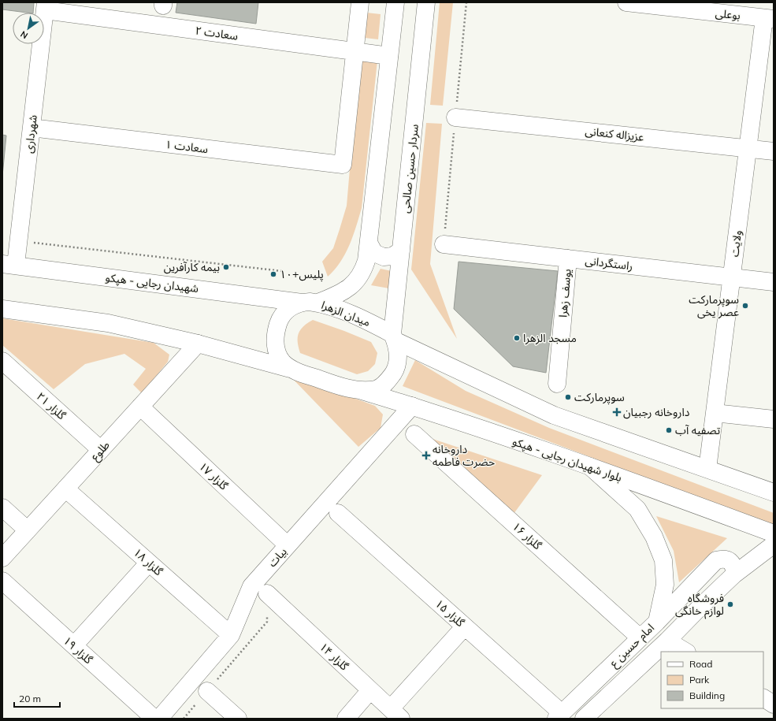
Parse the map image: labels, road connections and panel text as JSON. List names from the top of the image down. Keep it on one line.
{"streets":{"street":["بوعلی","سعادت ۲","شهرداری","عزیزاله کنعانی","سعادت ۱","سردار حسین صالحی","ولایت","راستگردانی","شهیدان رجایی - هپکو","یوسف زهرا","میدان الزهرا","گلزار ۲۱","طلوع","بلوار شهیدان رجایی - هپکو","گلزار ۱۷","گلزار ۱۶","بیات","گلزار ۱۸","گلزار ۱۵","امام حسین ع","گلزار ۱۹","گلزار ۱۴"]},"crossings":[["بوعلی","ولایت"],["سعادت ۲","شهرداری"],["سعادت ۲","سعادت ۱"],["شهرداری","سعادت ۱"],["شهرداری","شهیدان رجایی - هپکو"],["عزیزاله کنعانی","ولایت"],["سردار حسین صالحی","شهیدان رجایی - هپکو"],["سردار حسین صالحی","میدان الزهرا"],["سردار حسین صالحی","بلوار شهیدان رجایی - هپکو"],["ولایت","راستگردانی"],["راستگردانی","یوسف زهرا"],["شهیدان رجایی - هپکو","میدان الزهرا"],["شهیدان رجایی - هپکو","بلوار شهیدان رجایی - هپکو"],["میدان الزهرا","بلوار شهیدان رجایی - هپکو"],["گلزار ۲۱","طلوع"],["طلوع","گلزار ۱۷"],["طلوع","گلزار ۱۸"],["بلوار شهیدان رجایی - هپکو","بیات"],["بلوار شهیدان رجایی - هپکو","امام حسین ع"],["گلزار ۱۷","بیات"],["گلزار ۱۶","امام حسین ع"],["بیات","گلزار ۱۸"],["گلزار ۱۵","امام حسین ع"]],"places":{"other":["بیمه کارآفرین","پلیس+۱۰","سوپرمارکت عصر یخی","مسجد الزهرا","سوپرمارکت","تصفیه آب","فروشگاه لوازم خانگی"],"health":["داروخانه رجبیان","داروخانه حضرت فاطمه"]},"legend":["Road","Park","Building"],"scale_bar":"20 m","north":"bottom left"}
